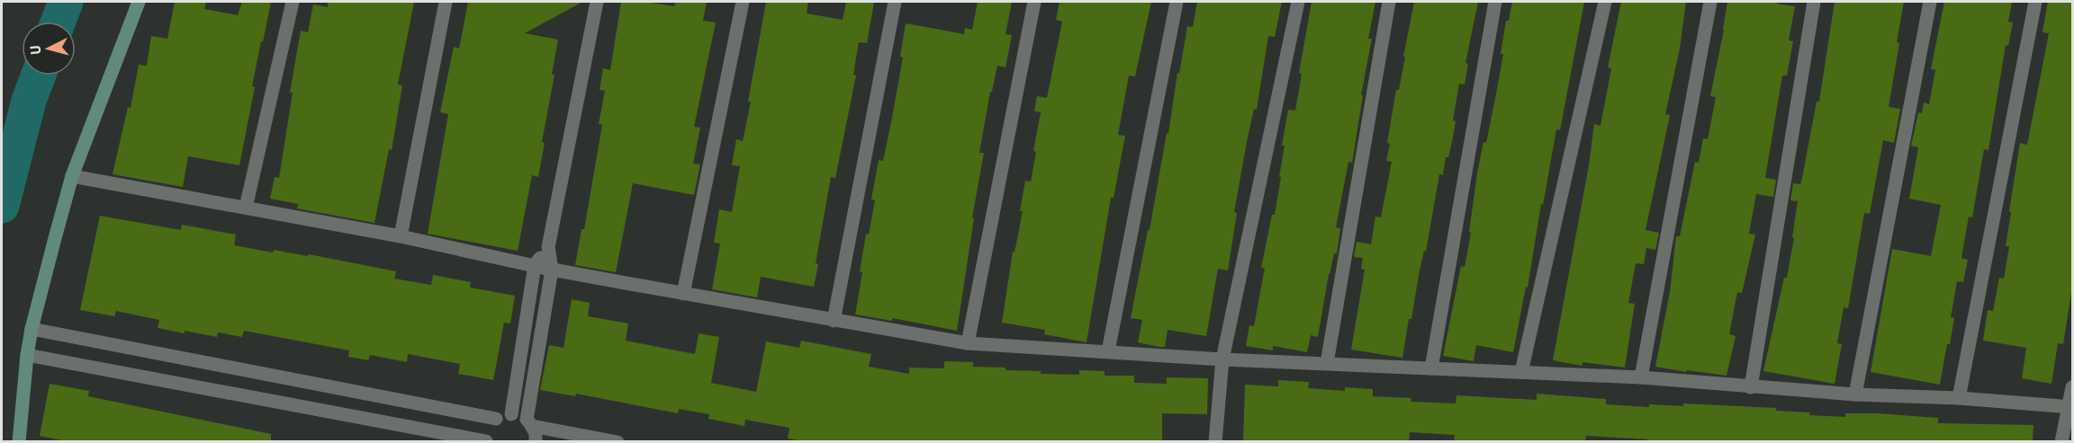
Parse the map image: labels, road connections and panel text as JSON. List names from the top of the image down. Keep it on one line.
{"north":"left"}
